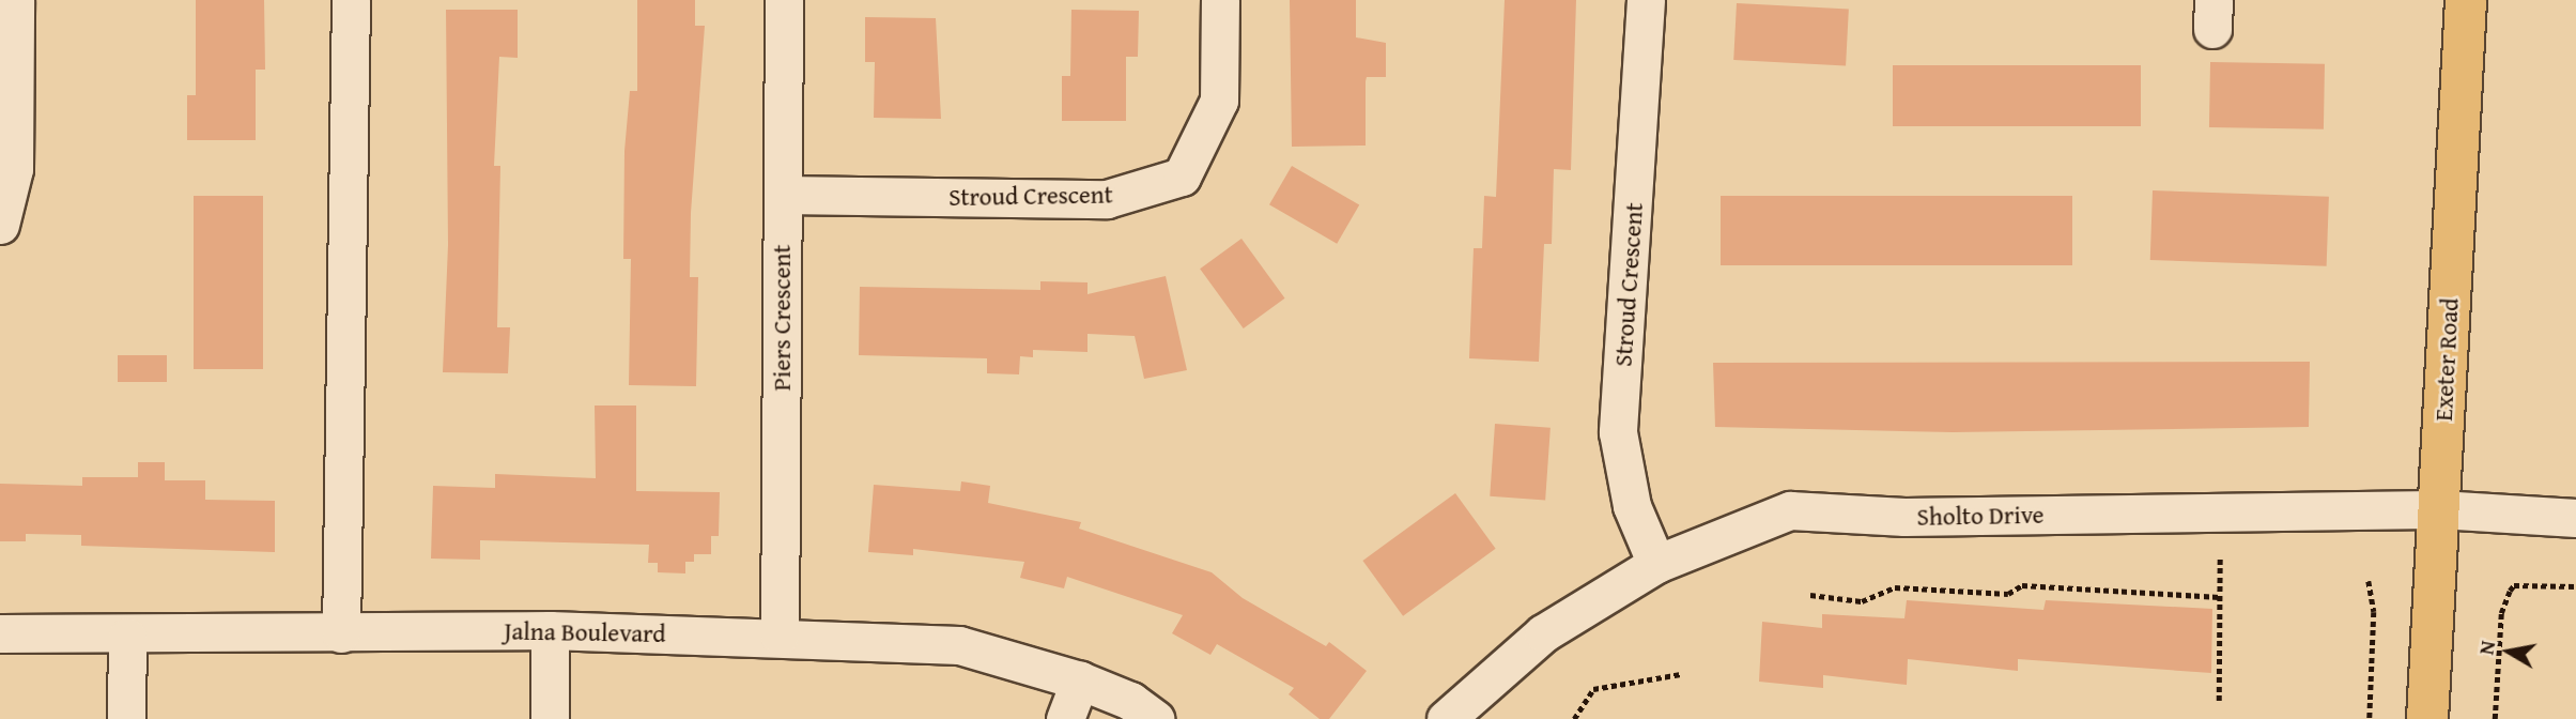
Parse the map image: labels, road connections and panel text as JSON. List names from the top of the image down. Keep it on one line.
{"streets":{"main road":["Exeter Road"],"street":["Stroud Crescent","Piers Crescent","Sholto Drive","Jalna Boulevard"]},"crossings":[["Stroud Crescent","Piers Crescent"],["Stroud Crescent","Sholto Drive"],["Piers Crescent","Jalna Boulevard"],["Exeter Road","Sholto Drive"]],"north":"left"}
